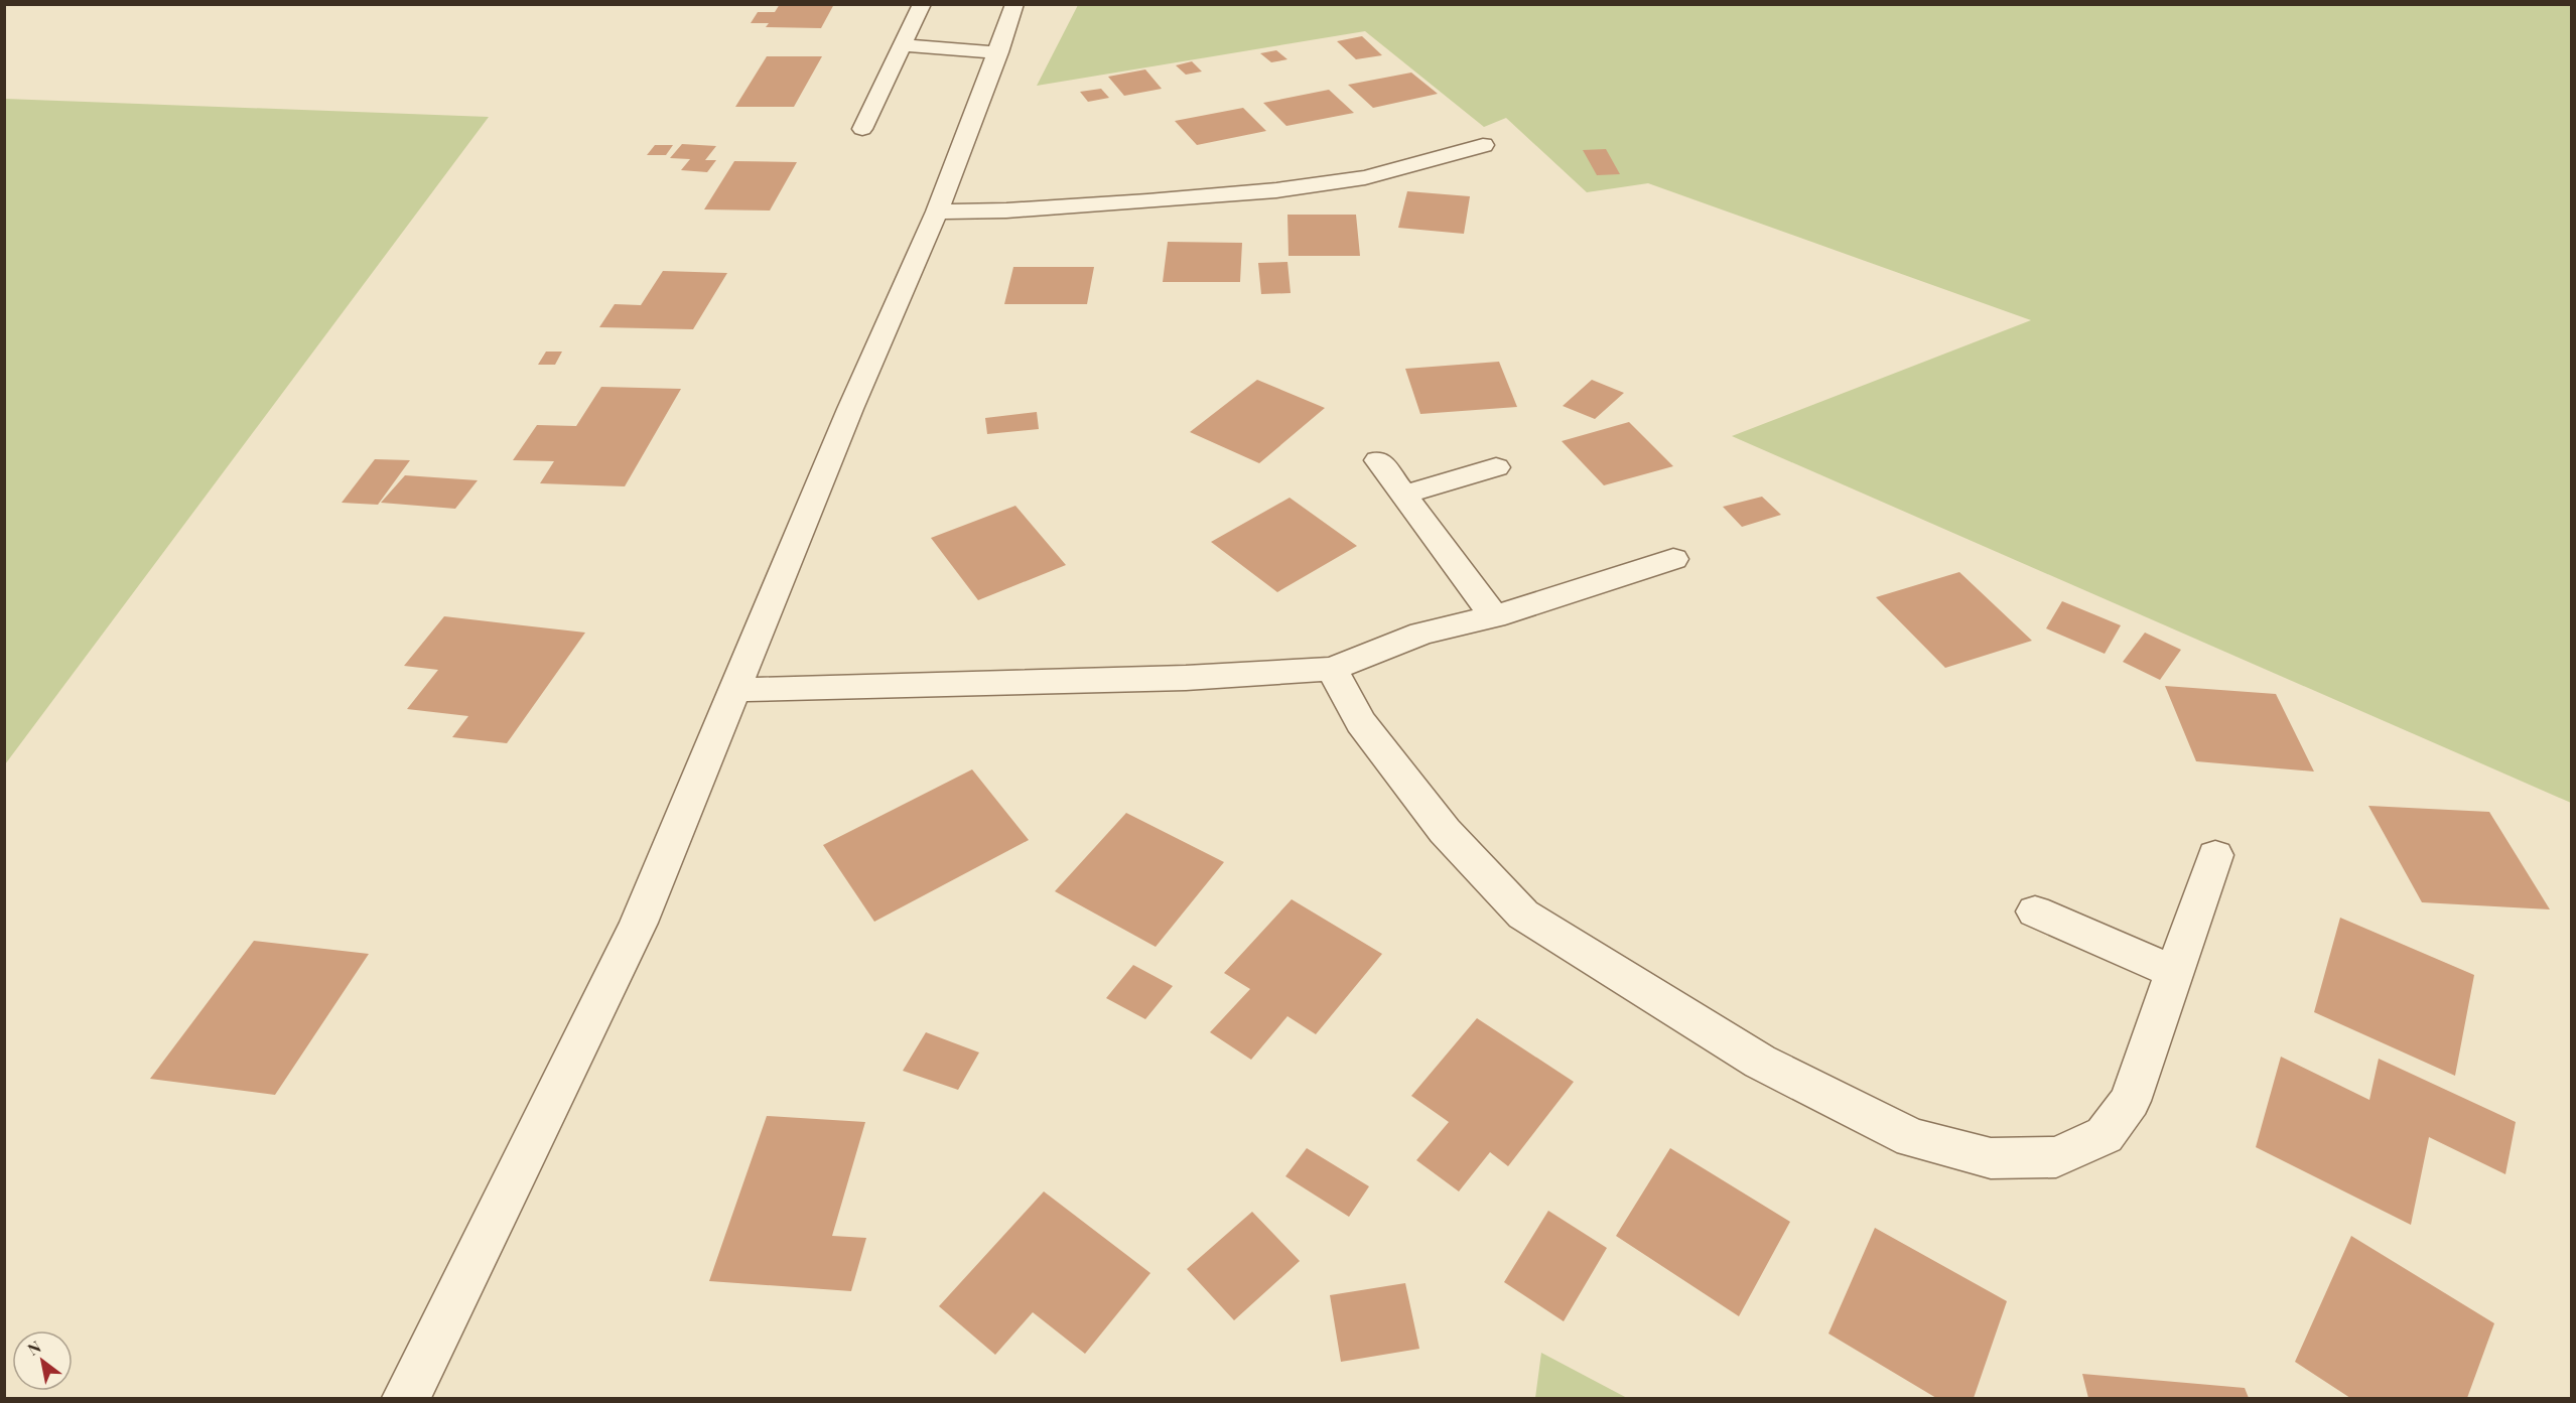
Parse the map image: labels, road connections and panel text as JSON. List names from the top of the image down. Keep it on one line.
{"north":"top left"}
